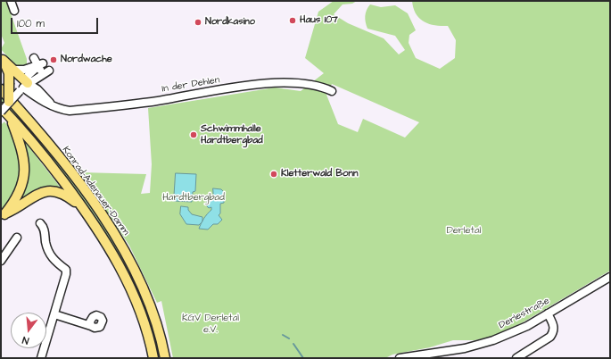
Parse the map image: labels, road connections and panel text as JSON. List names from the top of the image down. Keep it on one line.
{"streets":{"main road":["Konrad-Adenauer-Damm"],"street":["In der Dehlen","Derlestraße"]},"parks":["Hardtbergbad","Derletal","KGV Derletal e.V."],"places":["Haus 107","Nordkasino","Nordwache","Schwimmhalle Hardtbergbad","Kletterwald Bonn"],"scale_bar":"100 m","north":"bottom"}
